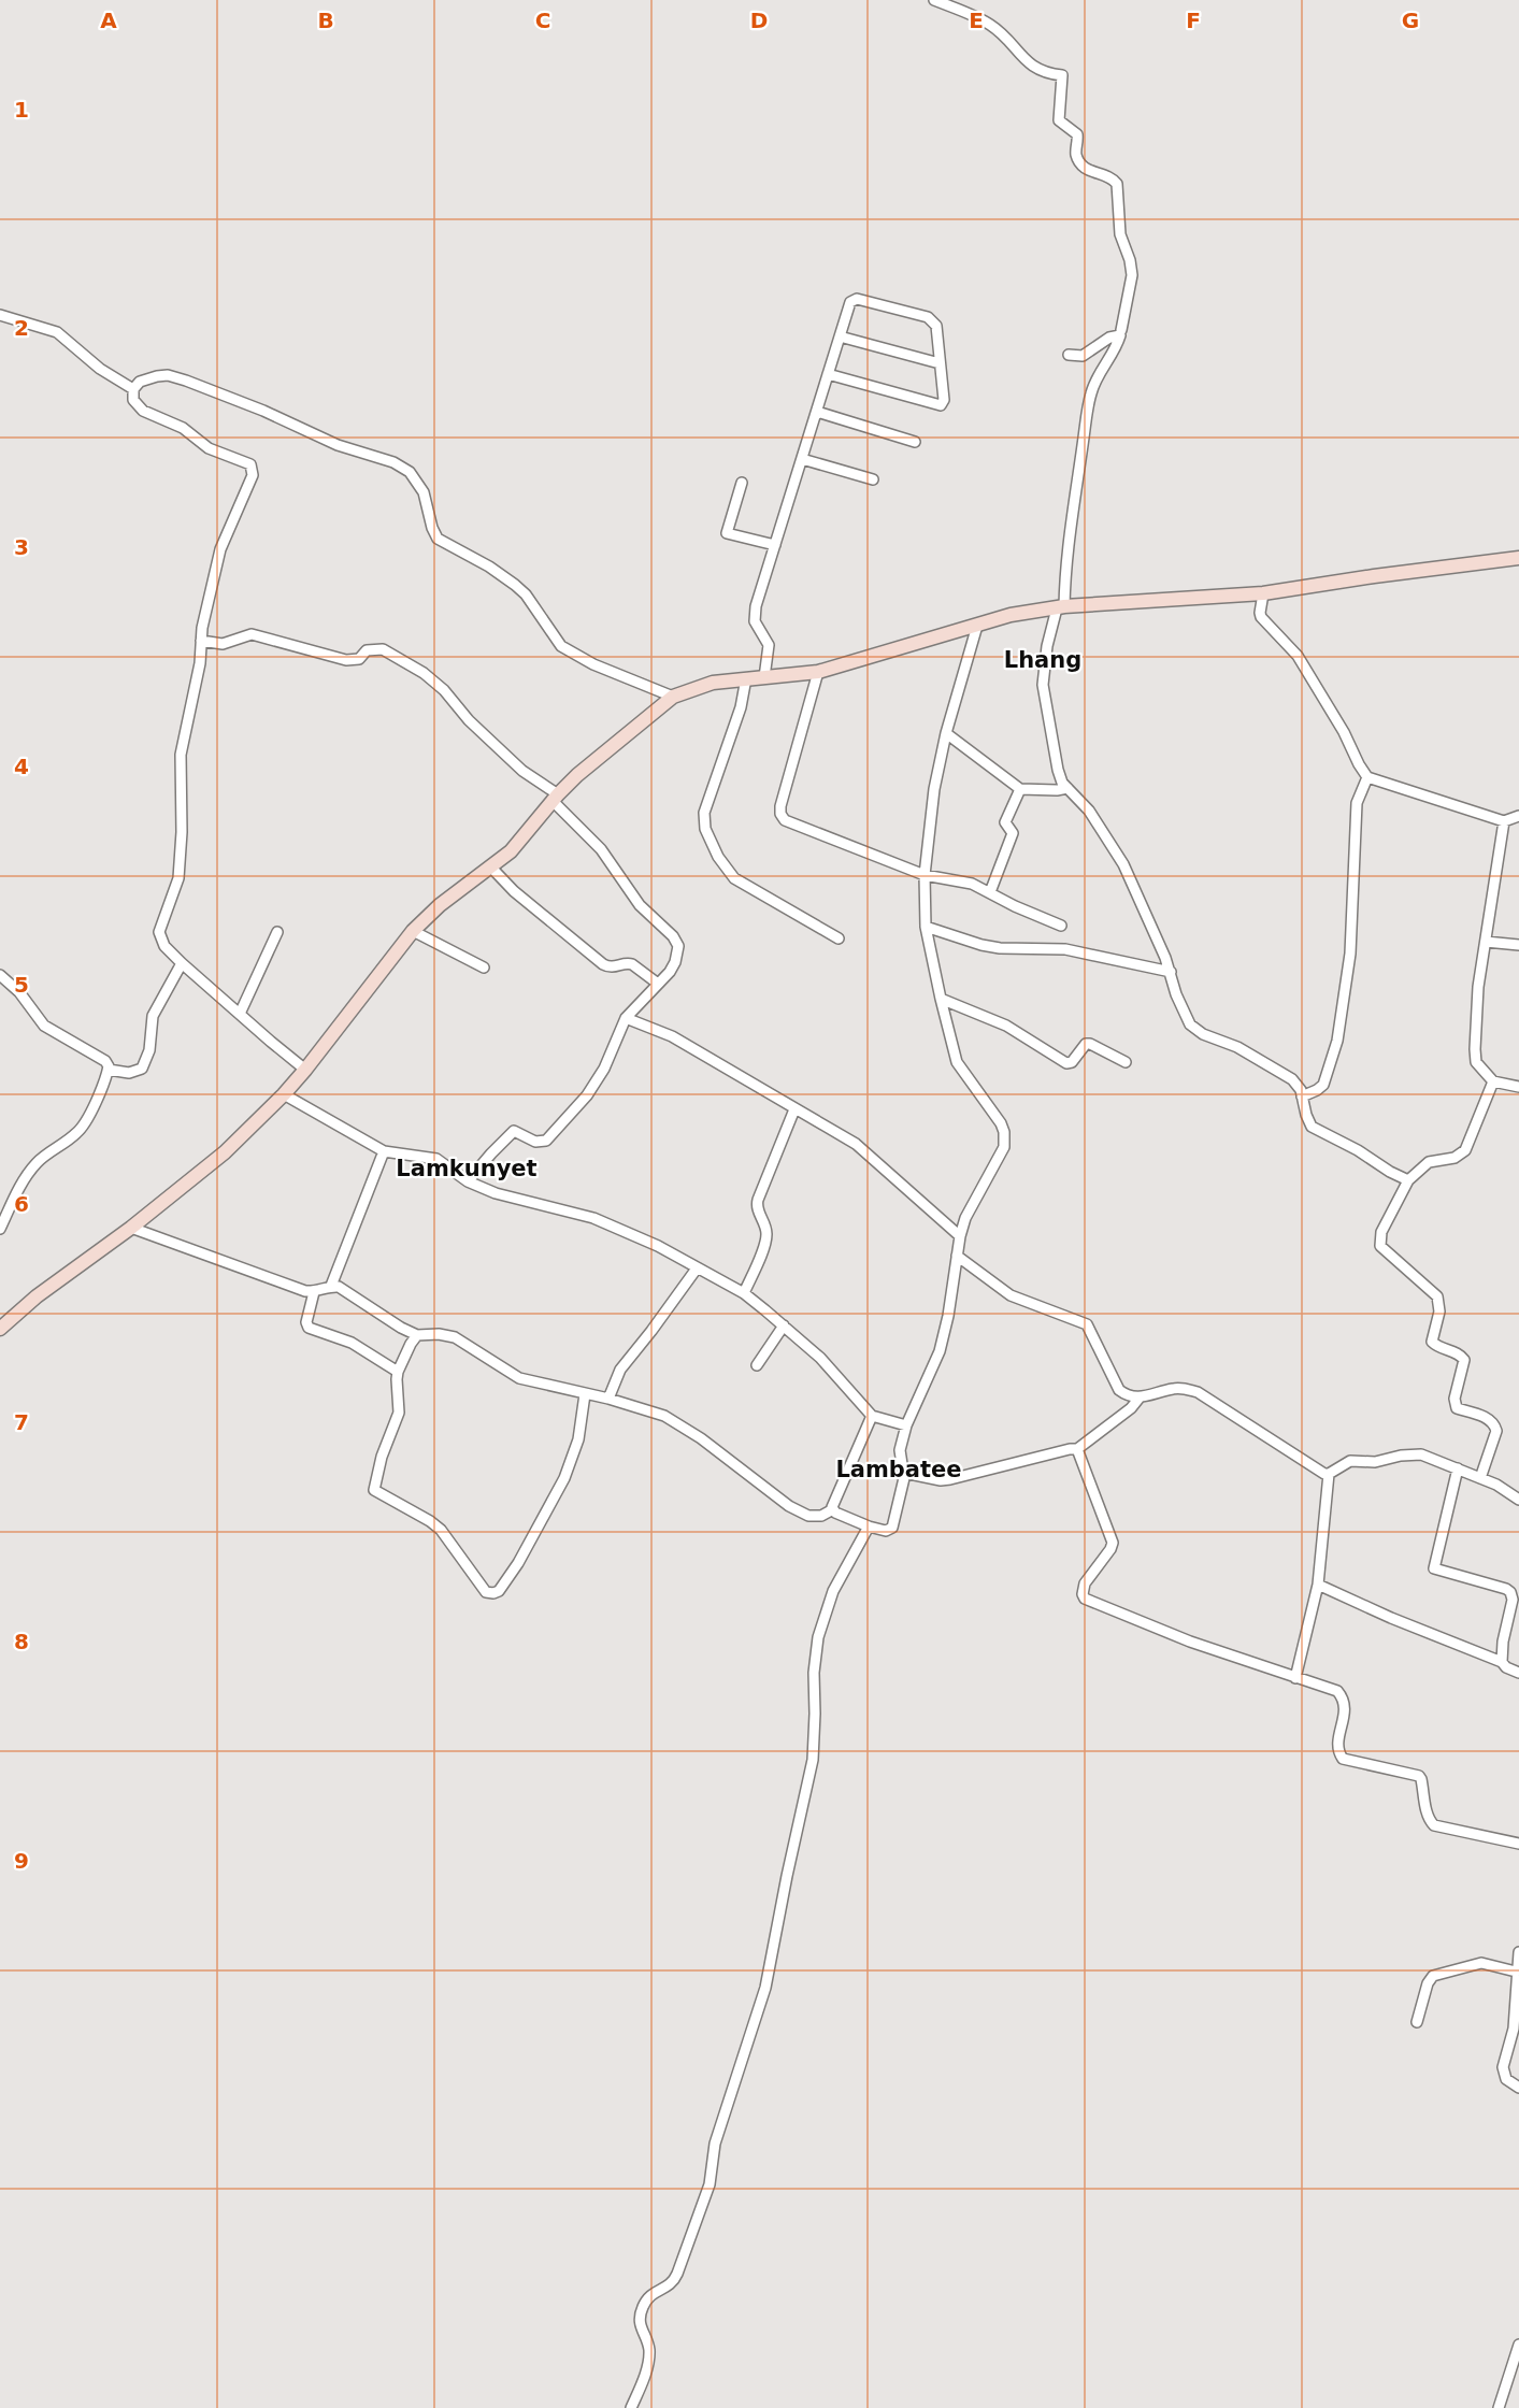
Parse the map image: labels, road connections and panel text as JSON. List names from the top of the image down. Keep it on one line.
{"districts":["Lhang","Lamkunyet","Lambatee"],"grid":{"columns":["A","B","C","D","E","F","G"],"rows":["1","2","3","4","5","6","7","8","9"]}}
